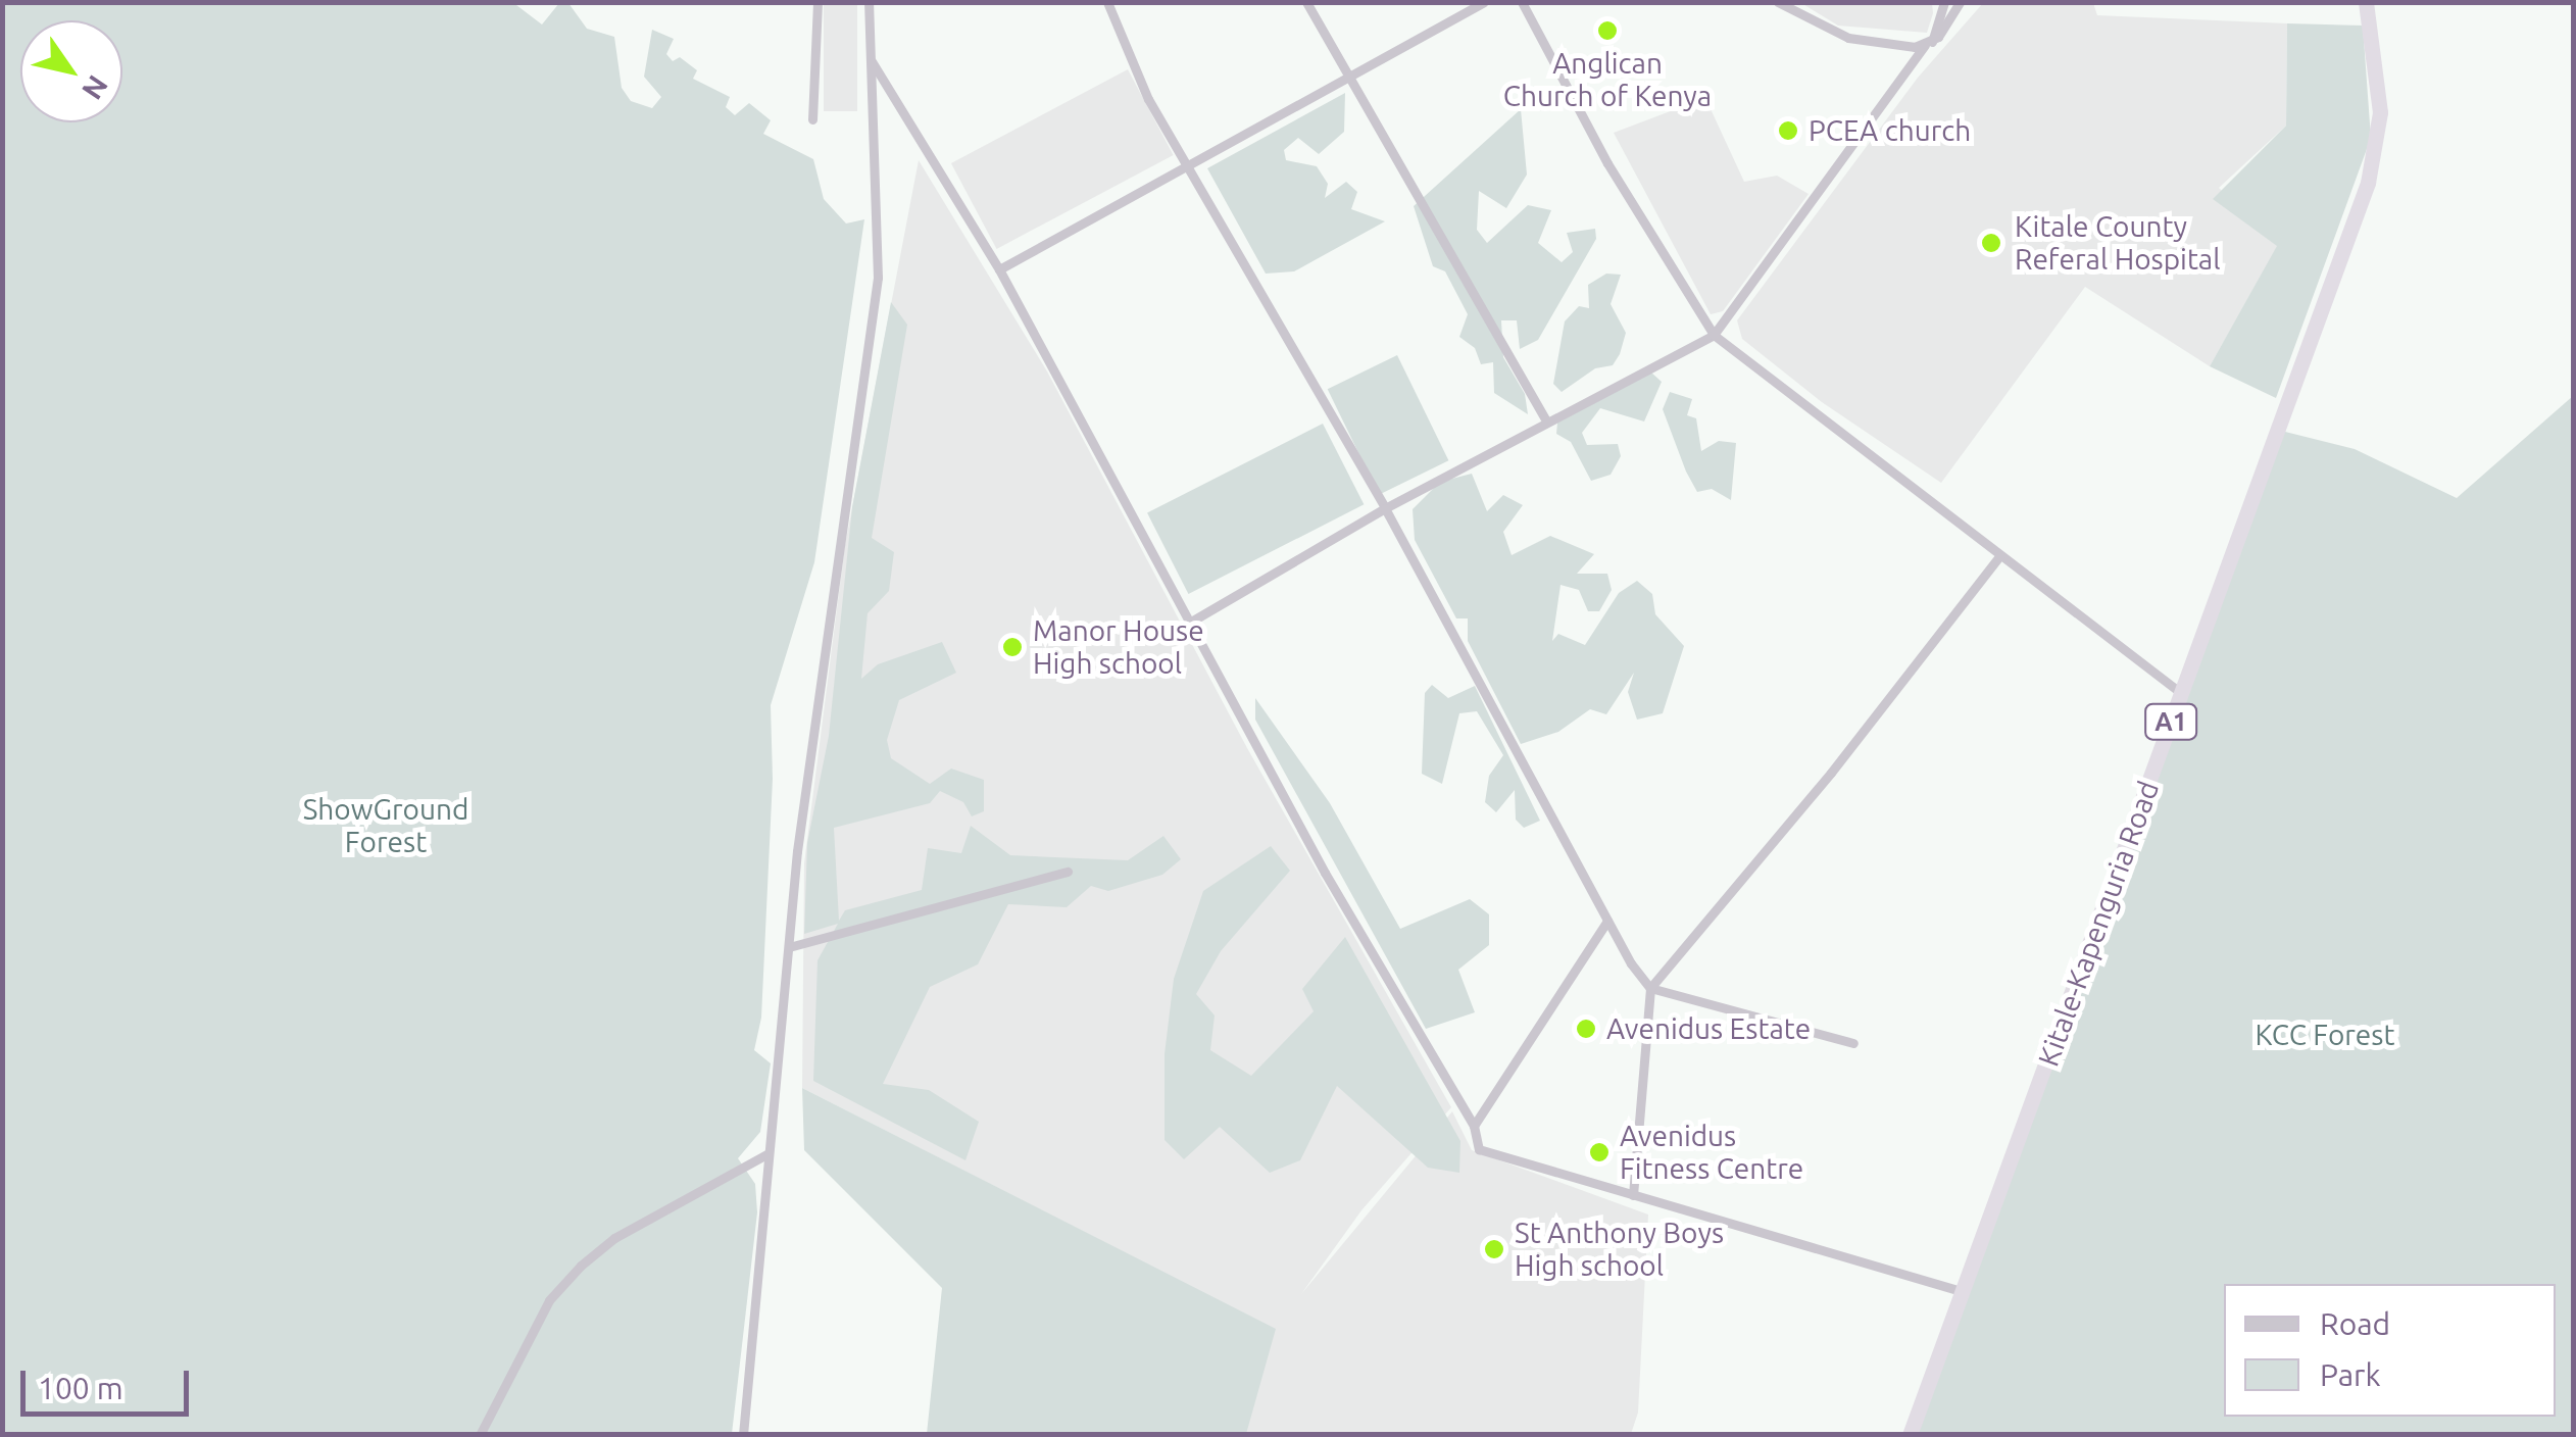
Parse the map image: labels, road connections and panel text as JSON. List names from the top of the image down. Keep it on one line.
{"streets":{"highway":["A1","Kitale-Kapenguria Road"]},"parks":["ShowGround Forest","KCC Forest"],"places":["Anglican Church of Kenya","PCEA church","Kitale County Referal Hospital","Manor House High school","Avenidus Estate","Avenidus Fitness Centre","St Anthony Boys High school"],"legend":["Road","Park"],"scale_bar":"100 m","north":"bottom right"}
